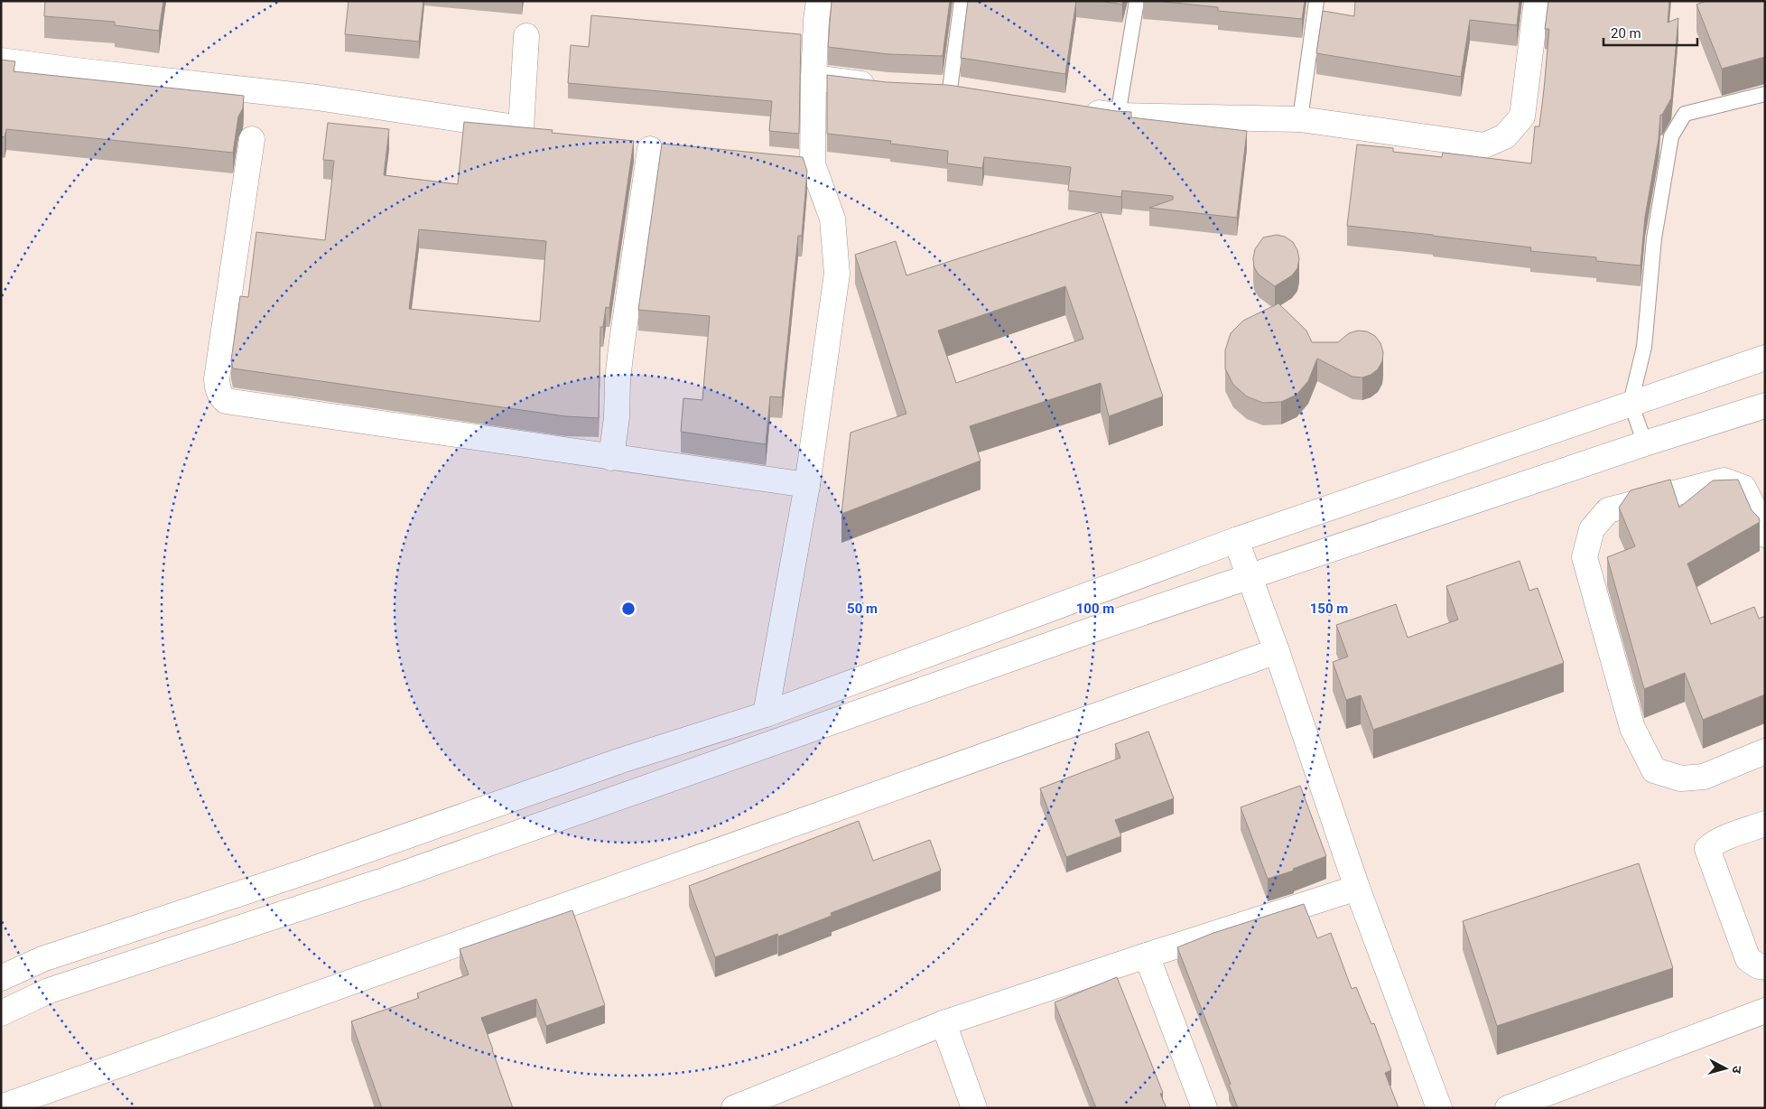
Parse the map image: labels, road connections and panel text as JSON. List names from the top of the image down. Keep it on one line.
{"scale_bar":"20 m","north":"right","rings":["50 m","100 m","150 m"]}
